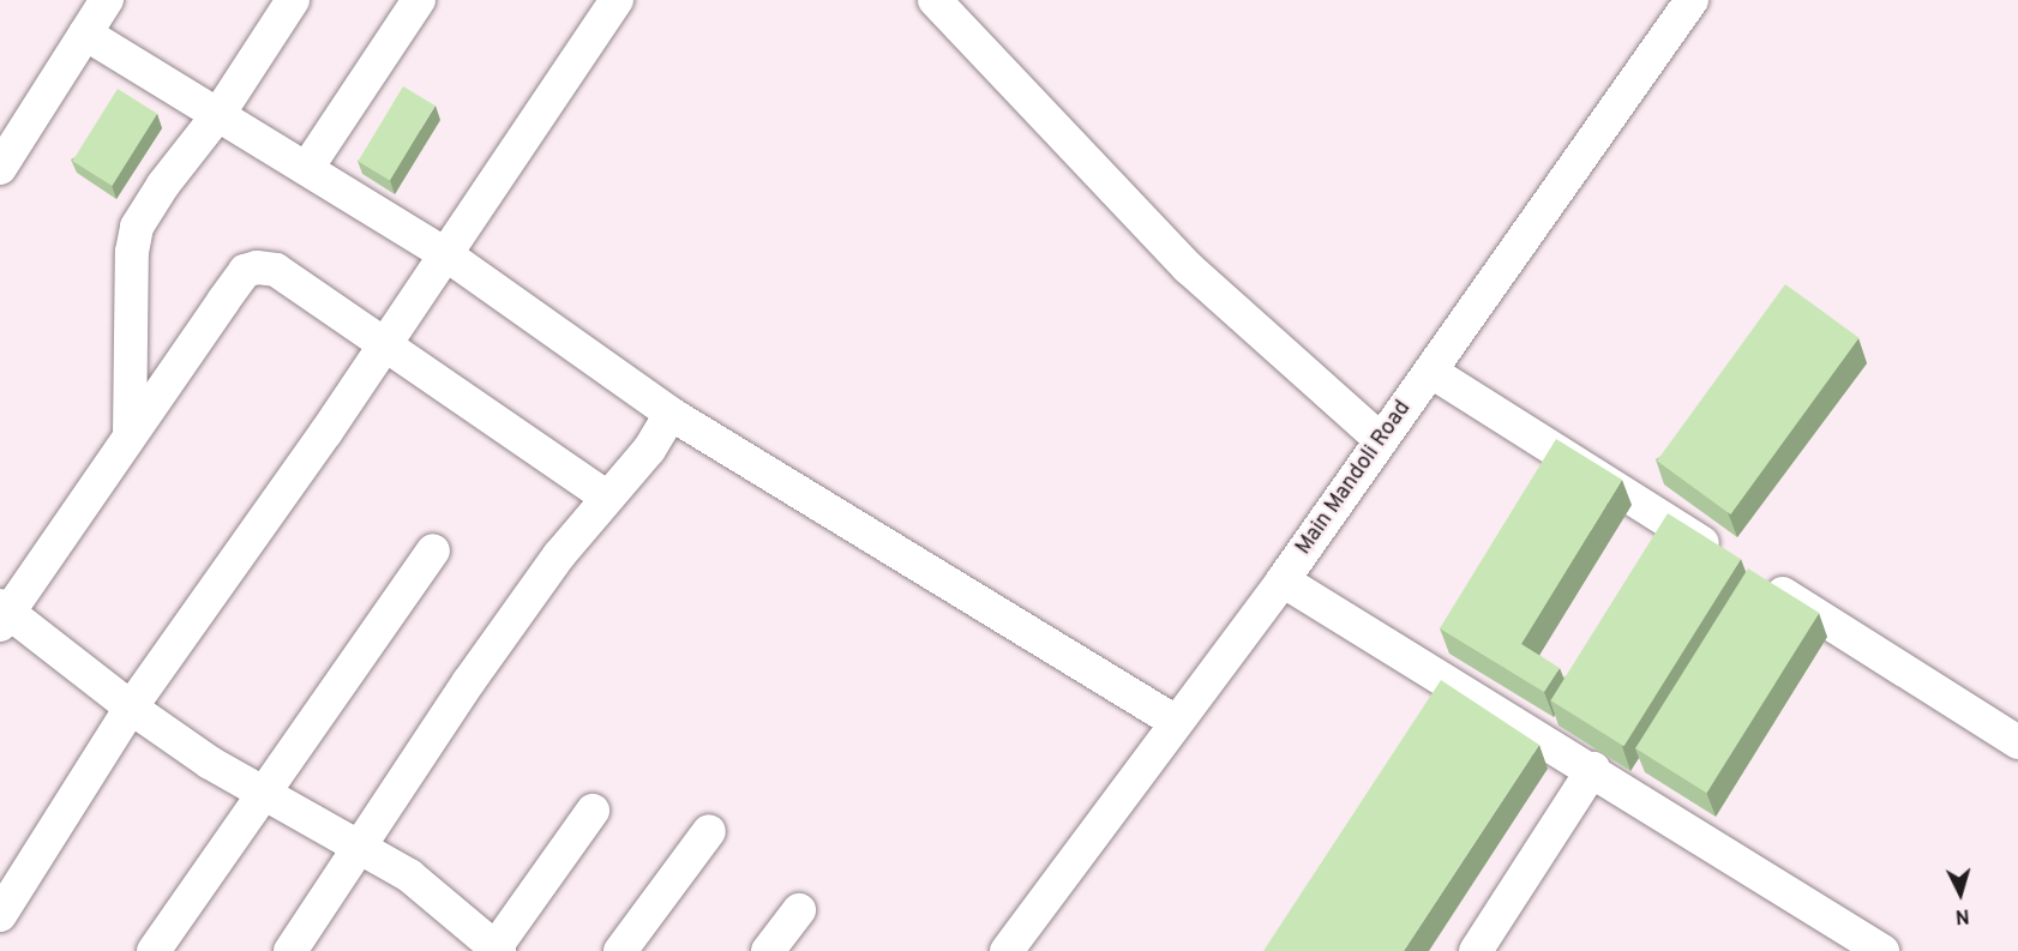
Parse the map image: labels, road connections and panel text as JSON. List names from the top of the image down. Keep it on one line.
{"streets":{"street":["Main Mandoli Road"]},"north":"bottom"}
